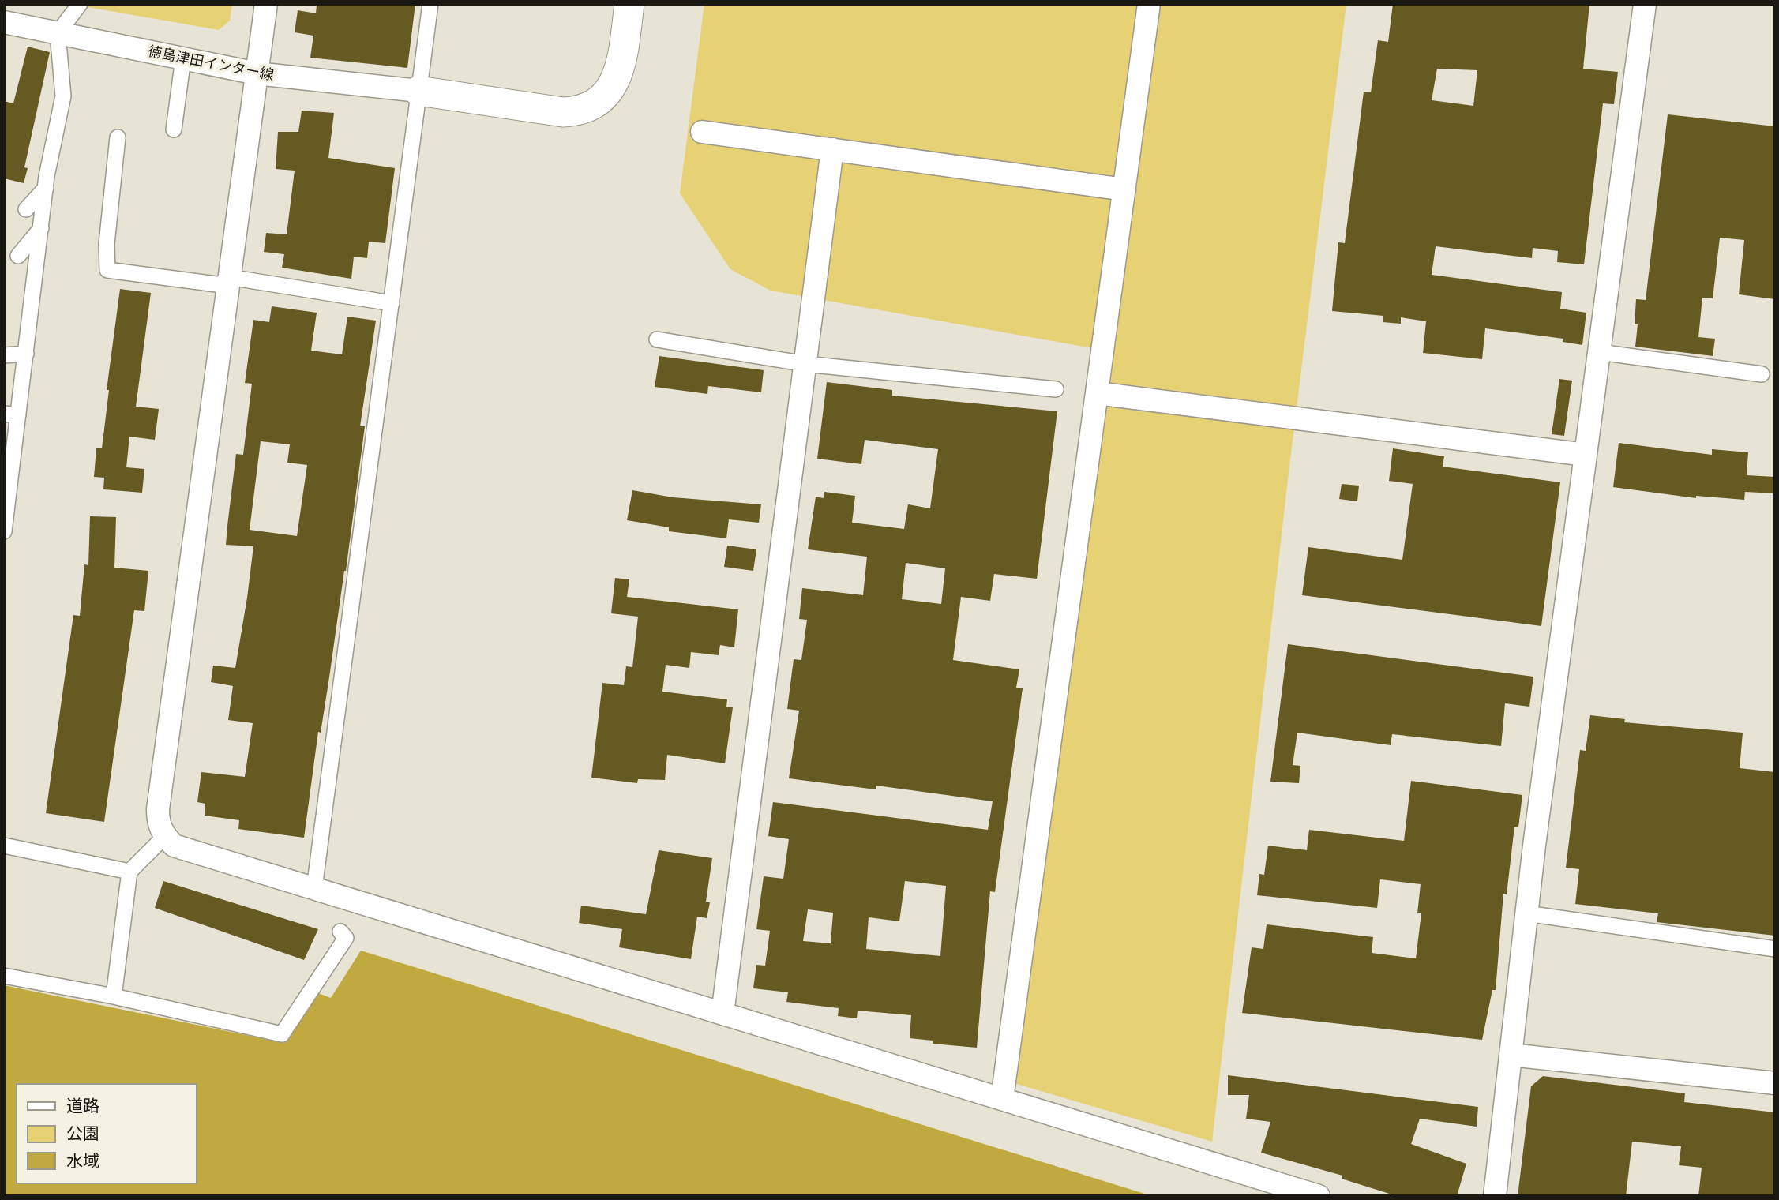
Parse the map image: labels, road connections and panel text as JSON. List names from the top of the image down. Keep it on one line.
{"streets":{"street":["徳島津田インター線"]},"legend":["道路","公園","水域"]}
